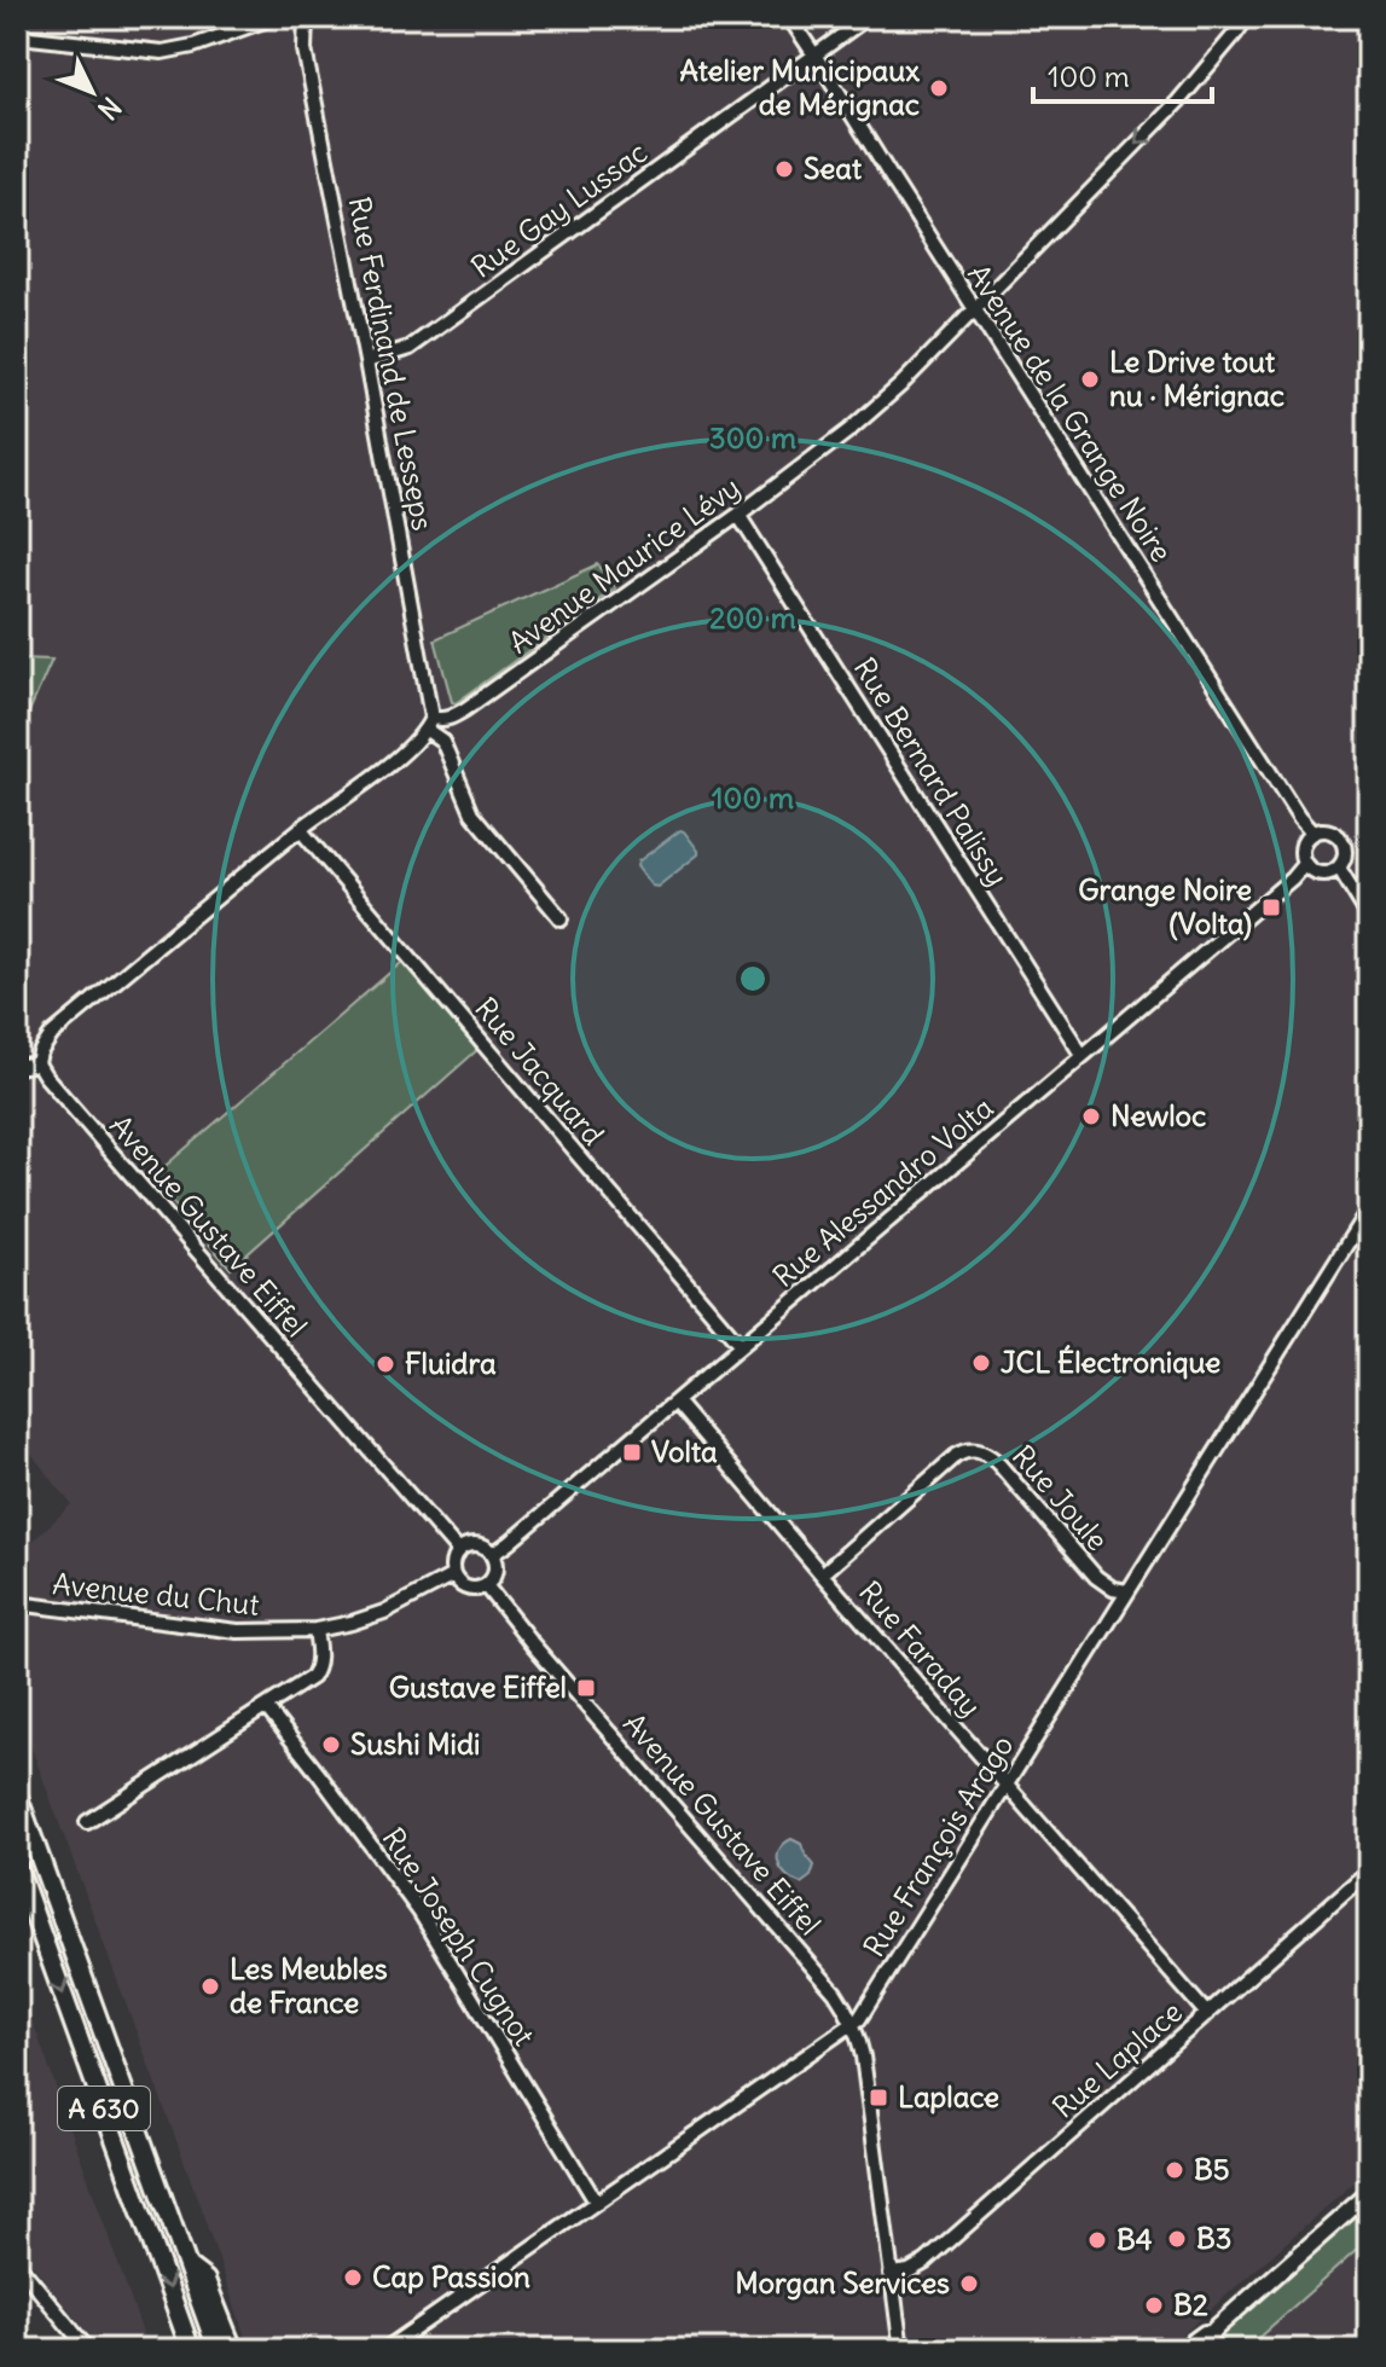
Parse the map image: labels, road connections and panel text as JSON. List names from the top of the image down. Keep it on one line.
{"streets":{"highway":["A 630"],"street":["Rue Gay Lussac","Rue Ferdinand de Lesseps","Avenue de la Grange Noire","Avenue Maurice Lévy","Rue Bernard Palissy","Rue Jacquard","Rue Alessandro Volta","Avenue Gustave Eiffel","Rue Joule","Avenue du Chut","Rue Faraday","Rue François Arago","Rue Joseph Cugnot","Rue Laplace"]},"crossings":[["Rue Gay Lussac","Rue Ferdinand de Lesseps"],["Rue Gay Lussac","Avenue de la Grange Noire"],["Rue Ferdinand de Lesseps","Avenue Maurice Lévy"],["Avenue de la Grange Noire","Avenue Maurice Lévy"],["Avenue de la Grange Noire","Rue Alessandro Volta"],["Avenue Maurice Lévy","Rue Bernard Palissy"],["Avenue Maurice Lévy","Rue Jacquard"],["Avenue Maurice Lévy","Avenue Gustave Eiffel"],["Rue Bernard Palissy","Rue Alessandro Volta"],["Rue Jacquard","Rue Alessandro Volta"],["Rue Alessandro Volta","Avenue Gustave Eiffel"],["Rue Alessandro Volta","Avenue du Chut"],["Rue Alessandro Volta","Rue Faraday"],["Avenue Gustave Eiffel","Avenue du Chut"],["Avenue Gustave Eiffel","Rue François Arago"],["Avenue Gustave Eiffel","Rue Laplace"],["Rue Joule","Rue Faraday"],["Rue Joule","Rue François Arago"],["Rue Faraday","Rue François Arago"],["Rue Faraday","Rue Laplace"],["Rue François Arago","Rue Joseph Cugnot"]],"places":{"other":["Atelier Municipaux de Mérignac","Seat","Le Drive tout nu · Mérignac","Newloc","JCL Électronique","Fluidra","Sushi Midi","Les Meubles de France","B5","B3","B4","Cap Passion","Morgan Services","B2"],"transit":["Grange Noire (Volta)","Volta","Gustave Eiffel","Laplace"]},"scale_bar":"100 m","north":"bottom right","rings":["300 m","200 m","100 m"]}
